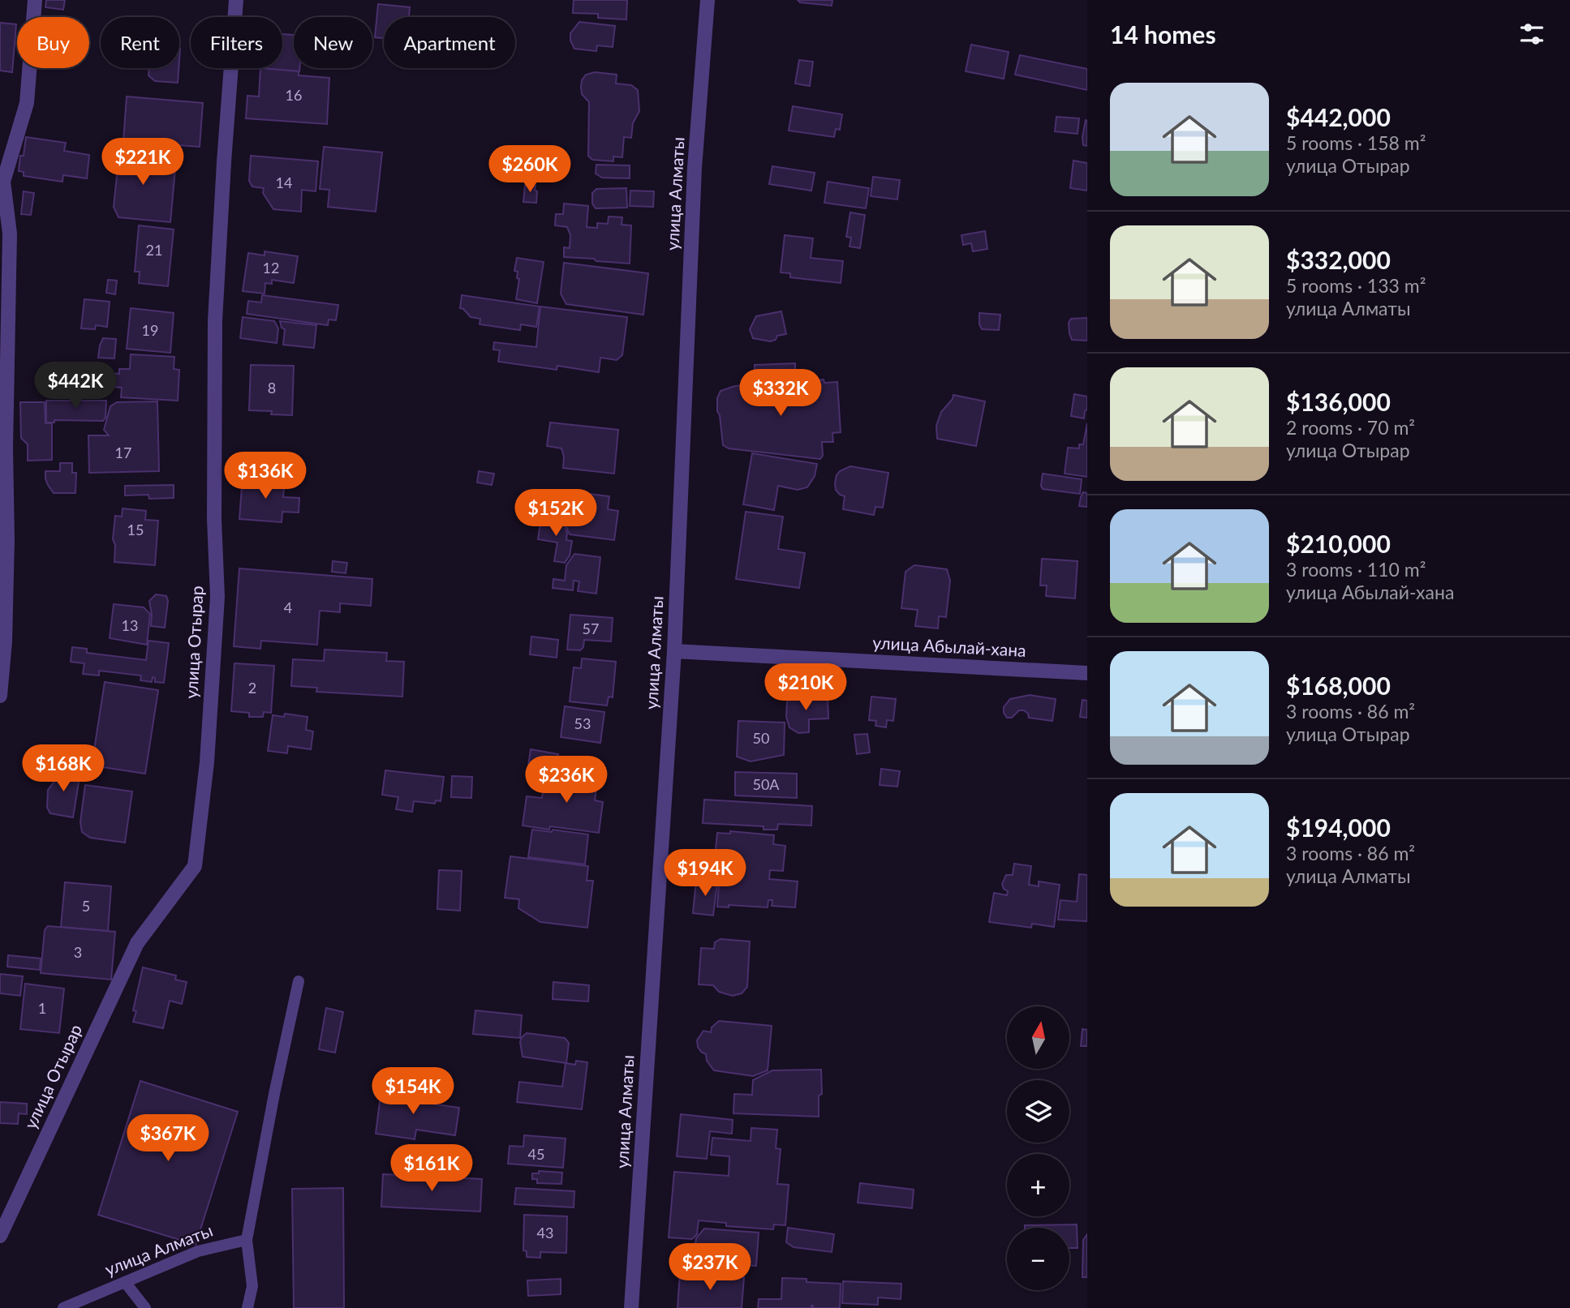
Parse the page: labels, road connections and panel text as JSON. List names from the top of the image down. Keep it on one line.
{"streets":{"street":["улица Алматы","улица Отырар","улица Абылай-хана"]},"crossings":[["улица Алматы","улица Абылай-хана"]],"house_numbers":["16","14","21","12","19","8","17","15","4","13","57","2","53","50","50А","5","3","1","45","43"],"north":"top","page":{"heading":"14 homes","chip":["Buy","Rent","Filters","New","Apartment"],"list":[{"name":"$442,000","note":"5 rooms · 158 m² · улица Отырар"},{"name":"$332,000","note":"5 rooms · 133 m² · улица Алматы"},{"name":"$136,000","note":"2 rooms · 70 m² · улица Отырар"},{"name":"$210,000","note":"3 rooms · 110 m² · улица Абылай-хана"},{"name":"$168,000","note":"3 rooms · 86 m² · улица Отырар"},{"name":"$194,000","note":"3 rooms · 86 m² · улица Алматы"}],"price":["$221K","$260K","$442K","$332K","$136K","$152K","$210K","$168K","$236K","$194K","$154K","$367K","$161K","$237K"],"map_buttons":["+","−"]}}
